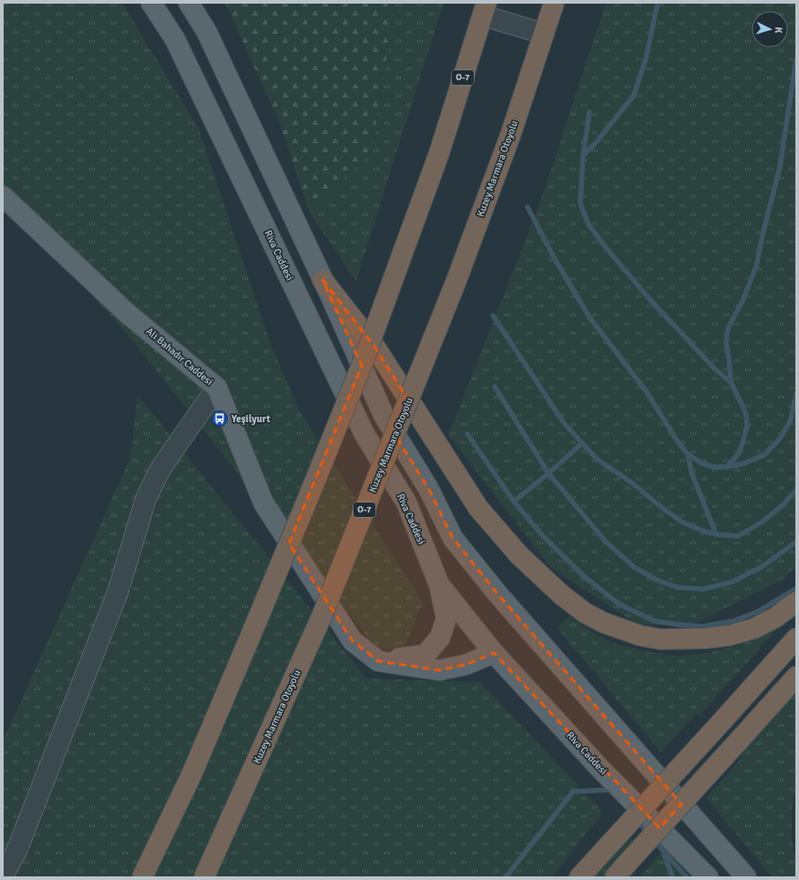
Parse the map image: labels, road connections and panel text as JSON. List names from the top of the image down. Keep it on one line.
{"streets":{"highway":["O-7","Kuzey Marmara Otoyolu"],"main road":["Riva Caddesi","Ali Bahadır Caddesi"]},"places":{"bus stop":["Yeşilyurt"]},"north":"right"}
